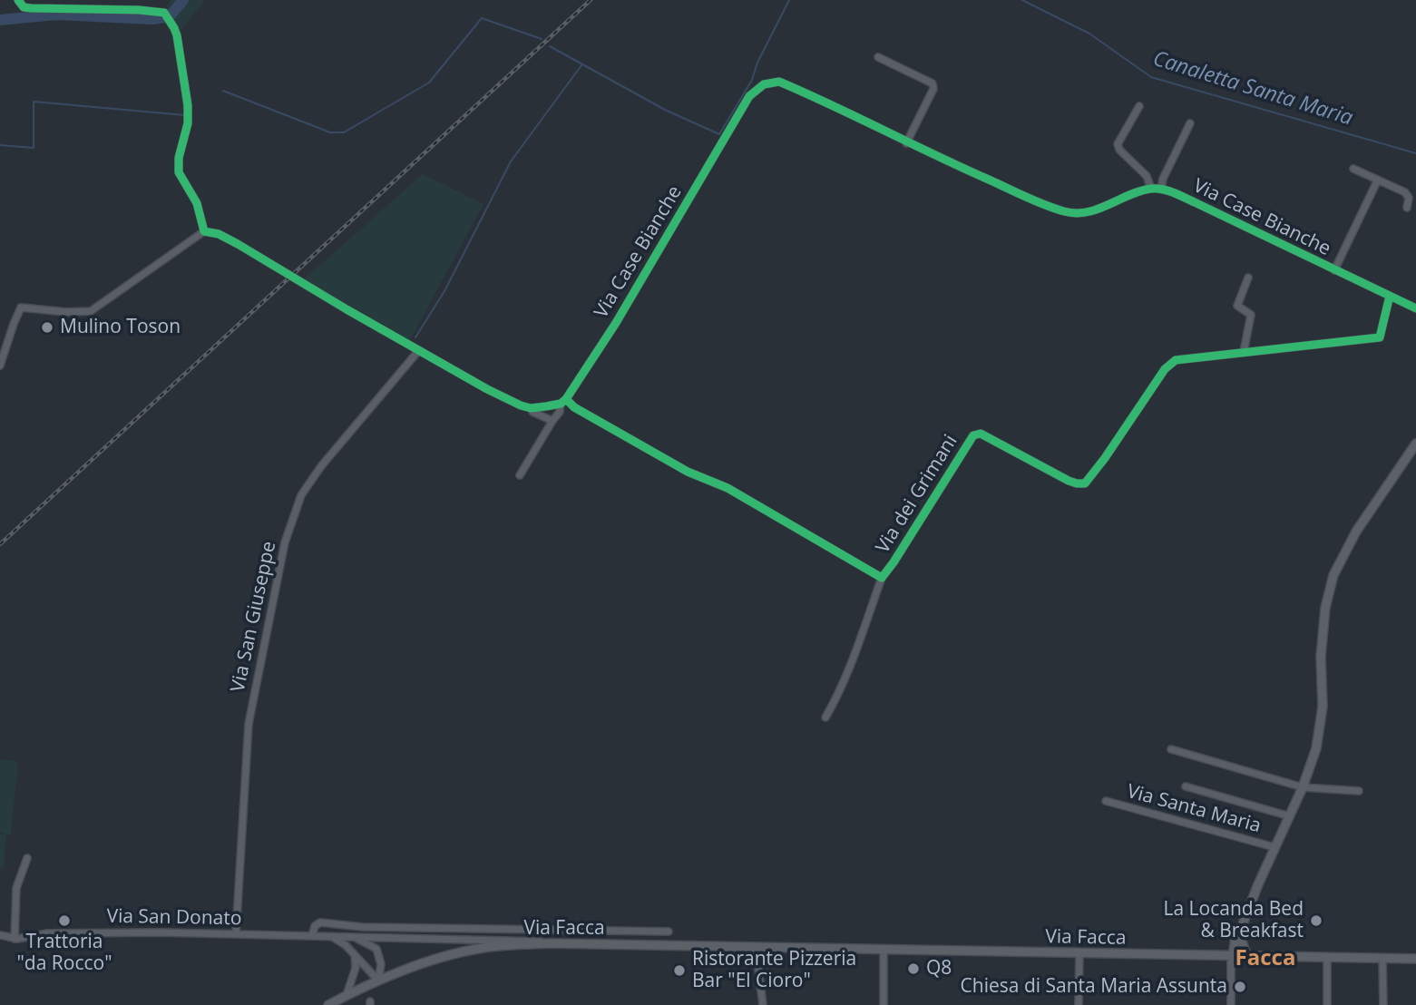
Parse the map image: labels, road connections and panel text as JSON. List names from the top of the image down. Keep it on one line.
{"streets":{"main road":["Via Santa Maria","Via Facca"],"street":["Via Case Bianche","Via dei Grimani","Via San Giuseppe","Via San Donato"]},"crossings":[["Via Case Bianche","Via dei Grimani"],["Via San Giuseppe","Via San Donato"],["Via Santa Maria","Via Facca"],["Via San Donato","Via Facca"]],"districts":["Facca"],"water":["Canaletta Santa Maria"],"places":["Mulino Toson","Trattoria \"da Rocco\"","La Locanda Bed & Breakfast","Q8","Ristorante Pizzeria Bar \"El Cioro\"","Chiesa di Santa Maria Assunta"]}
